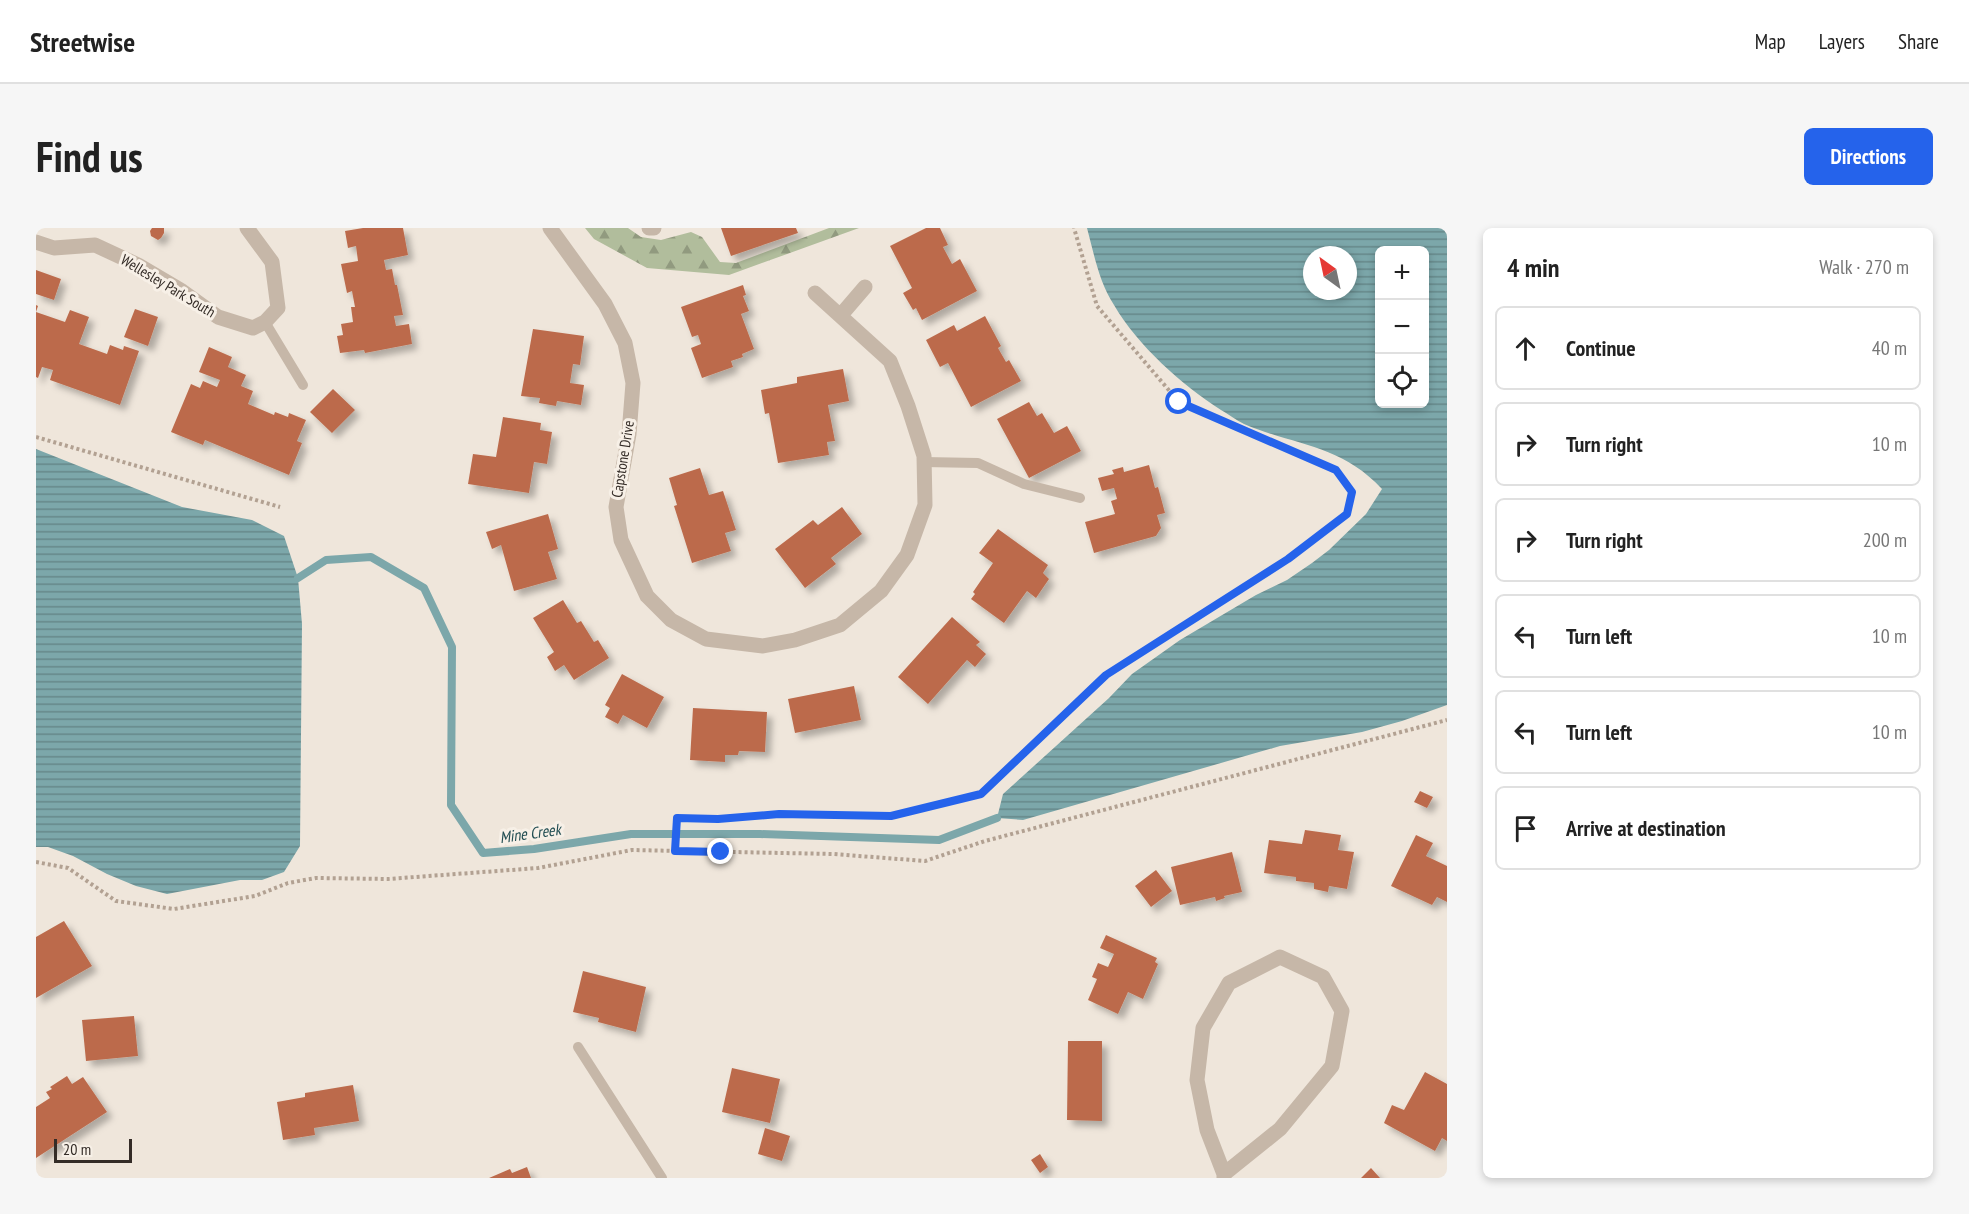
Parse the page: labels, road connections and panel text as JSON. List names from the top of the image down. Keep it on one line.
{"streets":{"street":["Wellesley Park South","Capstone Drive"]},"water":["Mine Creek"],"scale_bar":"20 m","north":"top left","page":{"header":"Streetwise","nav":["Map","Layers","Share"],"buttons":"Directions","title":"Find us","heading":["4 min","Walk · 270 m"],"map_buttons":["+","−"],"list":[["Continue","40 m"],["Turn right","10 m"],["Turn right","200 m"],["Turn left","10 m"],["Turn left","10 m"],"Arrive at destination"],"scale":"20 m"}}
